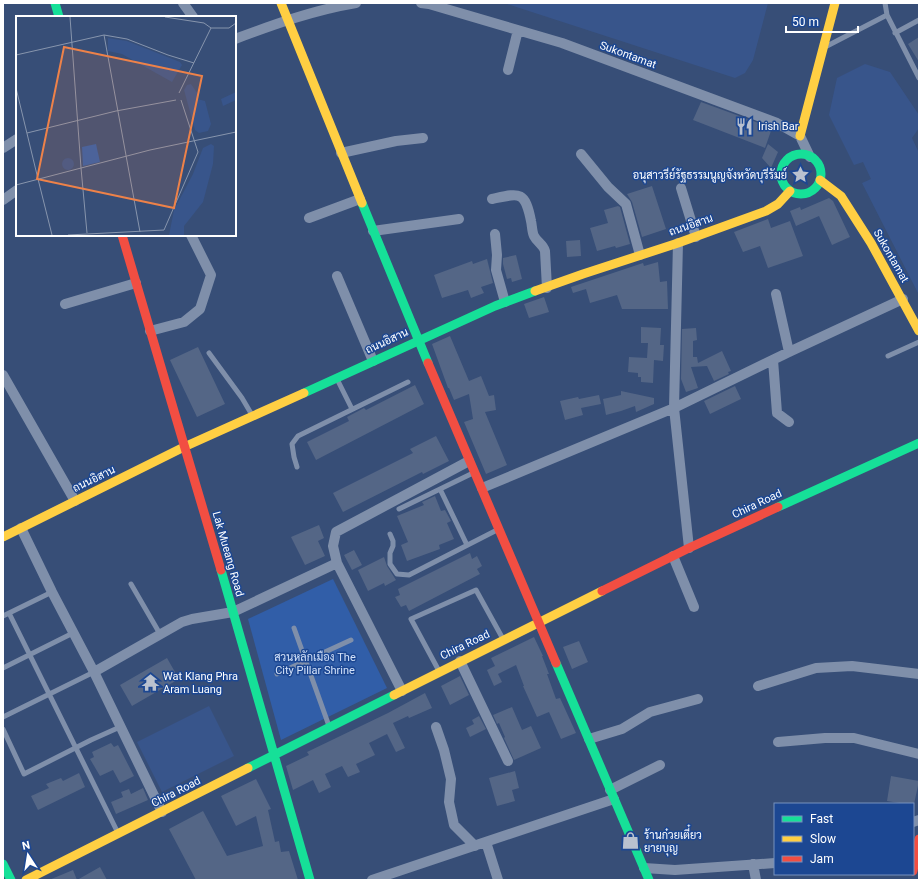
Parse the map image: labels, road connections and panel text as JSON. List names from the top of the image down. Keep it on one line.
{"streets":{"street":["Sukontamat","ถนนอิสาน","Chira Road","Lak Mueang Road"]},"crossings":[["Sukontamat","ถนนอิสาน"],["ถนนอิสาน","Lak Mueang Road"],["Chira Road","Lak Mueang Road"]],"parks":["สวนหลักเมือง The City Pillar Shrine"],"places":{"restaurant":["Irish Bar"],"place":["อนุสาวรีย์รัฐธรรมนูญจังหวัดบุรีรัมย์"],"temple":["Wat Klang Phra Aram Luang"],"shop":["ร้านก๋วยเตี๋ยว ยายบุญ"]},"legend":["Fast","Slow","Jam"],"scale_bar":"50 m","north":"top"}
